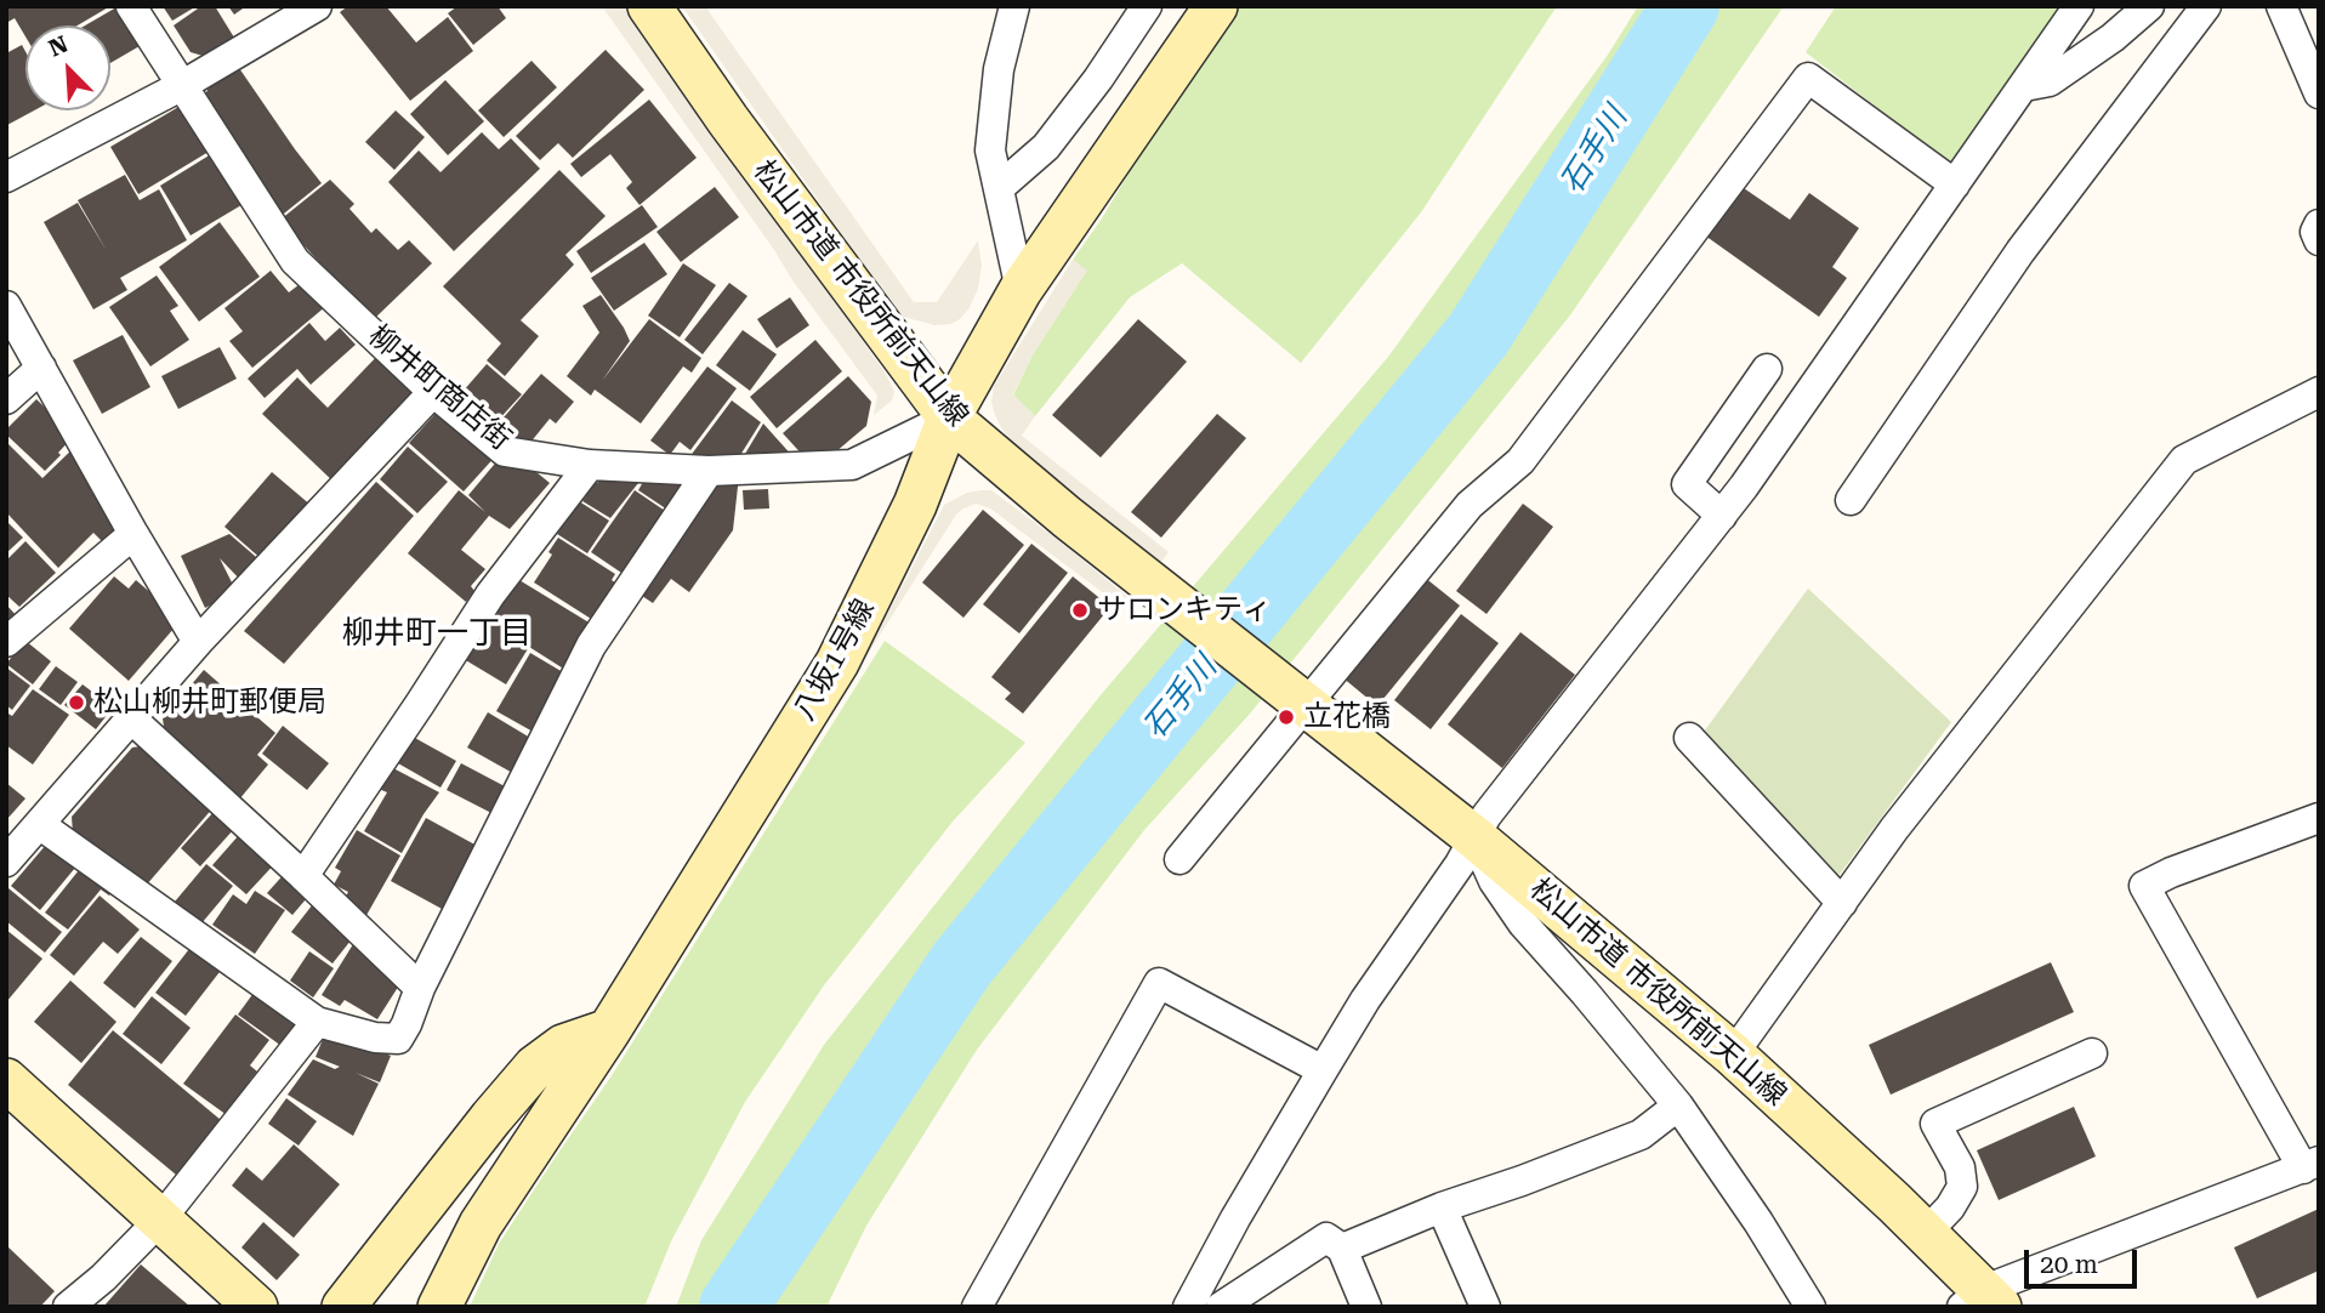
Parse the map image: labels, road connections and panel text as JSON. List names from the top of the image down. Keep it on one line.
{"streets":{"street":["松山市道 市役所前天山線","柳井町商店街","八坂1号線"]},"crossings":[["松山市道 市役所前天山線","柳井町商店街"],["松山市道 市役所前天山線","八坂1号線"],["柳井町商店街","八坂1号線"]],"districts":["柳井町一丁目"],"water":["石手川"],"places":["サロンキティ","松山柳井町郵便局","立花橋"],"scale_bar":"20 m","north":"top left"}
